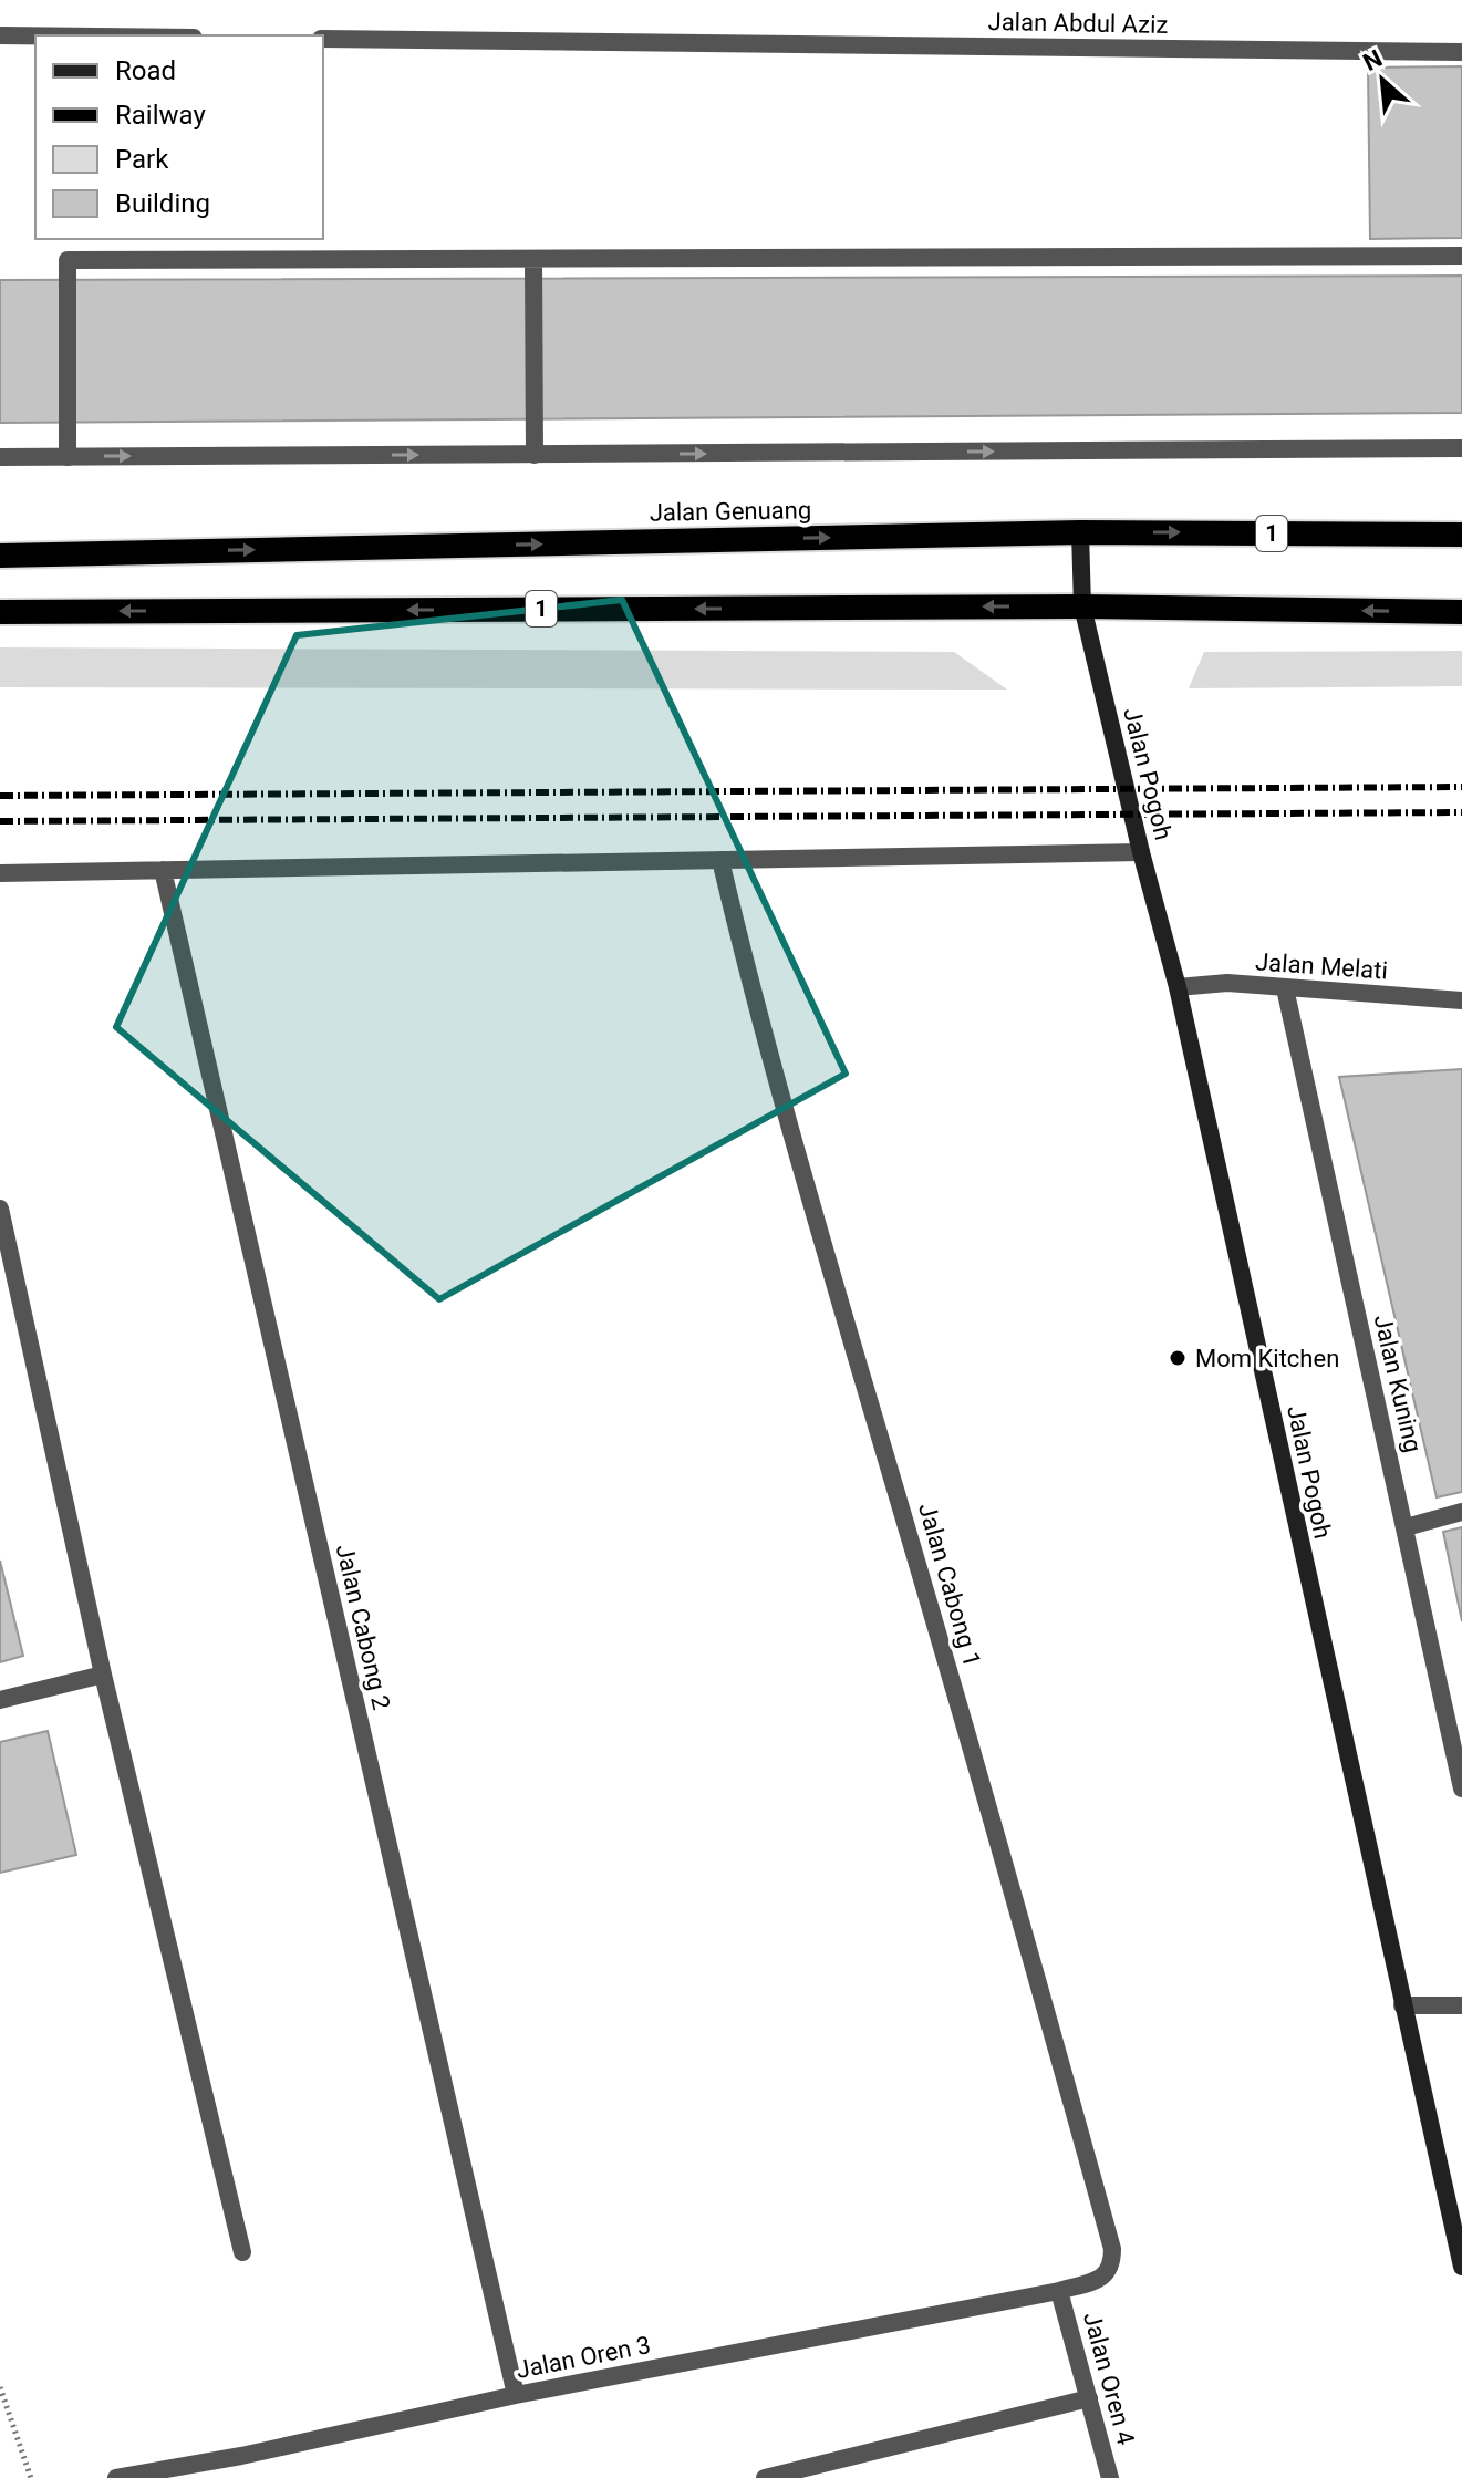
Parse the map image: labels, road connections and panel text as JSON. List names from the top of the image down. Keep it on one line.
{"streets":{"highway":["Jalan Genuang","1"],"main road":["Jalan Pogoh"],"street":["Jalan Abdul Aziz","Jalan Melati","Jalan Kuning","Jalan Cabong 1","Jalan Cabong 2","Jalan Oren 3","Jalan Oren 4"]},"crossings":[["Jalan Genuang","Jalan Pogoh"],["1","Jalan Pogoh"],["Jalan Pogoh","Jalan Melati"],["Jalan Melati","Jalan Kuning"],["Jalan Cabong 1","Jalan Oren 3"],["Jalan Cabong 1","Jalan Oren 4"],["Jalan Cabong 2","Jalan Oren 3"],["Jalan Oren 3","Jalan Oren 4"]],"places":["Mom Kitchen"],"legend":["Road","Railway","Park","Building"],"north":"top left"}
